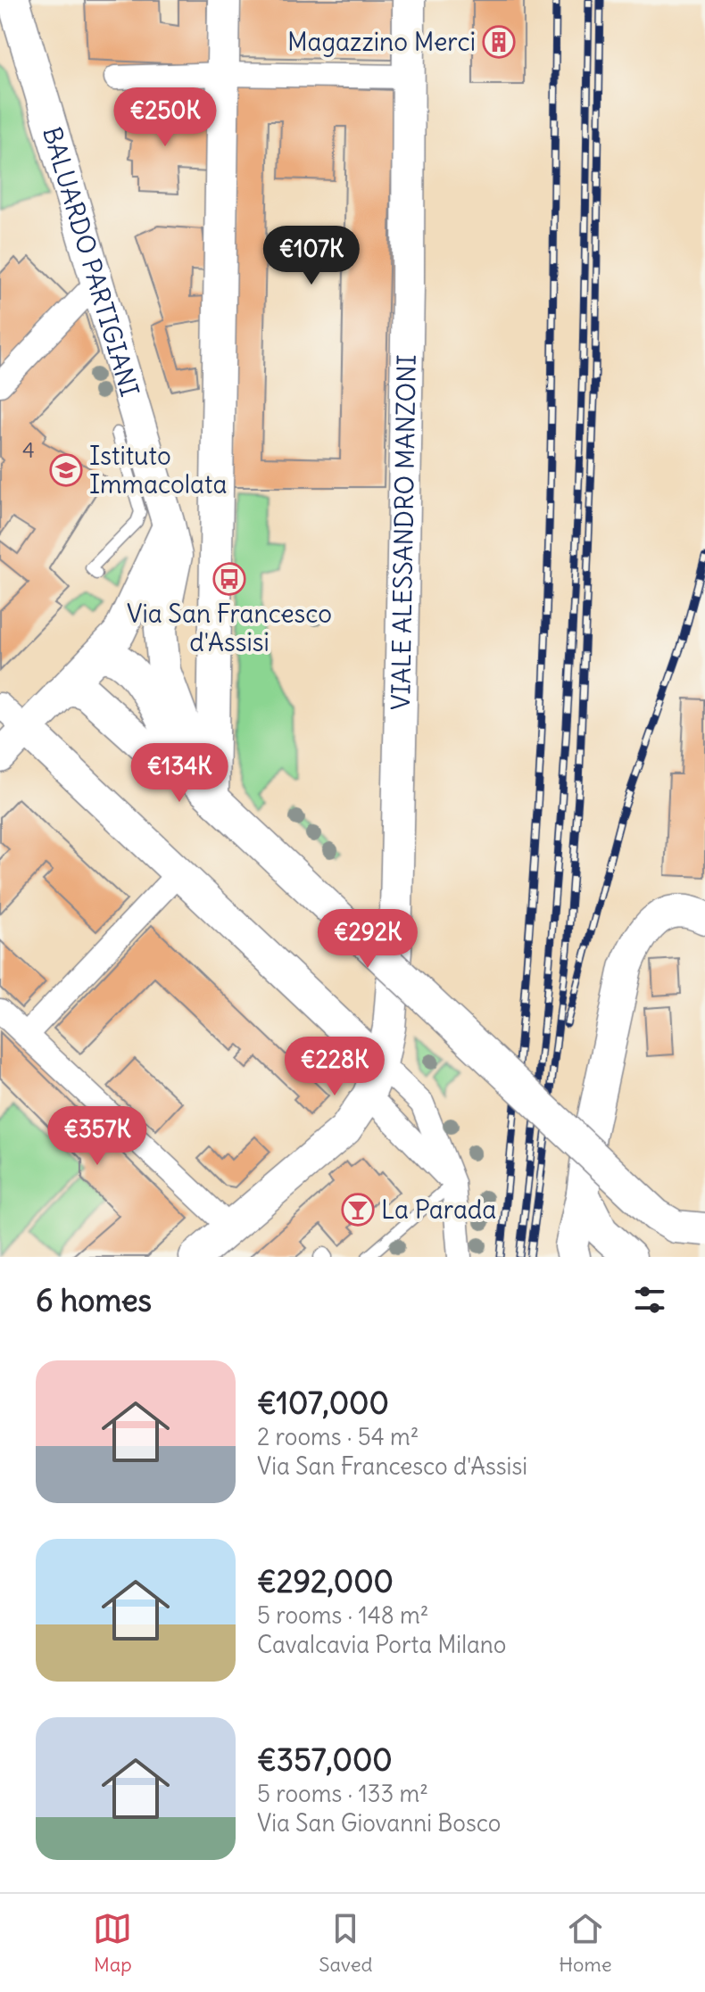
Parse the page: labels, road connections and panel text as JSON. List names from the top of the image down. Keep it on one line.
{"streets":{"main road":["BALUARDO PARTIGIANI","VIALE ALESSANDRO MANZONI"]},"places":{"building":["Magazzino Merci"],"school or university":["Istituto Immacolata"],"bus stop":["Via San Francesco d'Assisi"],"bar":["La Parada"]},"house_numbers":["4"],"page":{"price":["€250K","€107K","€134K","€292K","€228K","€357K"],"heading":"6 homes","list":[{"name":"€107,000","note":"2 rooms · 54 m² · Via San Francesco d'Assisi"},{"name":"€292,000","note":"5 rooms · 148 m² · Cavalcavia Porta Milano"},{"name":"€357,000","note":"5 rooms · 133 m² · Via San Giovanni Bosco"}],"tabs":["Map","Saved","Home"]}}
